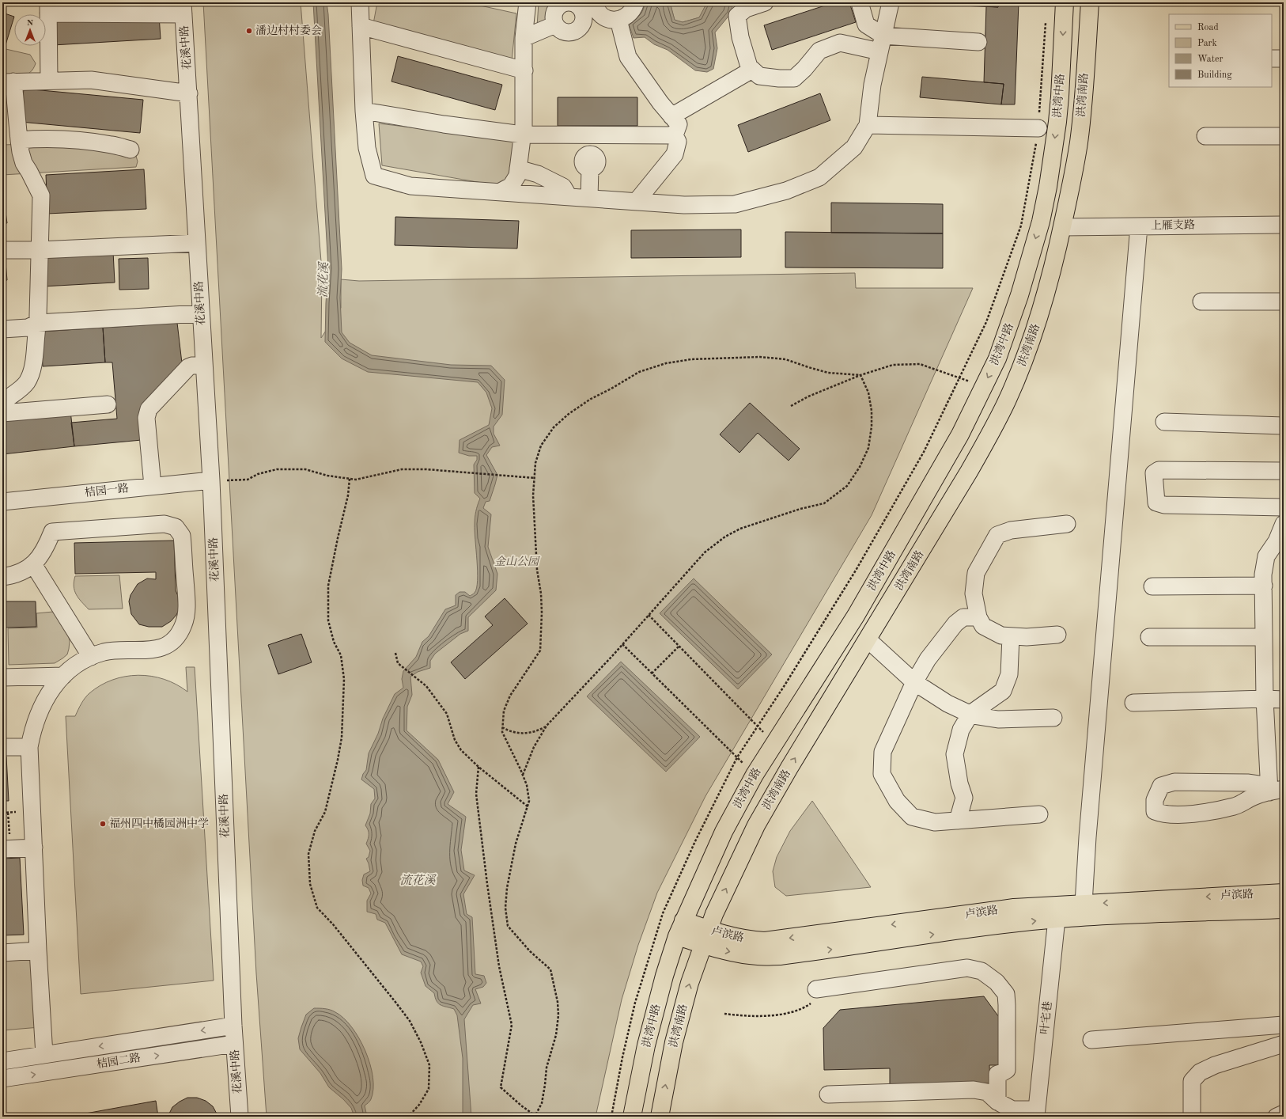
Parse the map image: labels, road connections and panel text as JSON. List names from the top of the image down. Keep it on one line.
{"streets":{"main road":["洪湾南路","洪湾中路","卢滨路"],"street":["花溪中路","上雁支路","桔园一路","叶宅巷","桔园二路"]},"crossings":[["花溪中路","桔园一路"],["花溪中路","桔园二路"],["洪湾南路","上雁支路"],["洪湾南路","卢滨路"],["洪湾中路","卢滨路"]],"one_way":["洪湾南路","洪湾中路"],"water":["流花溪"],"parks":["金山公园"],"places":["潘边村村委会","福州四中橘园洲中学"],"legend":["Road","Park","Water","Building"],"north":"top"}
